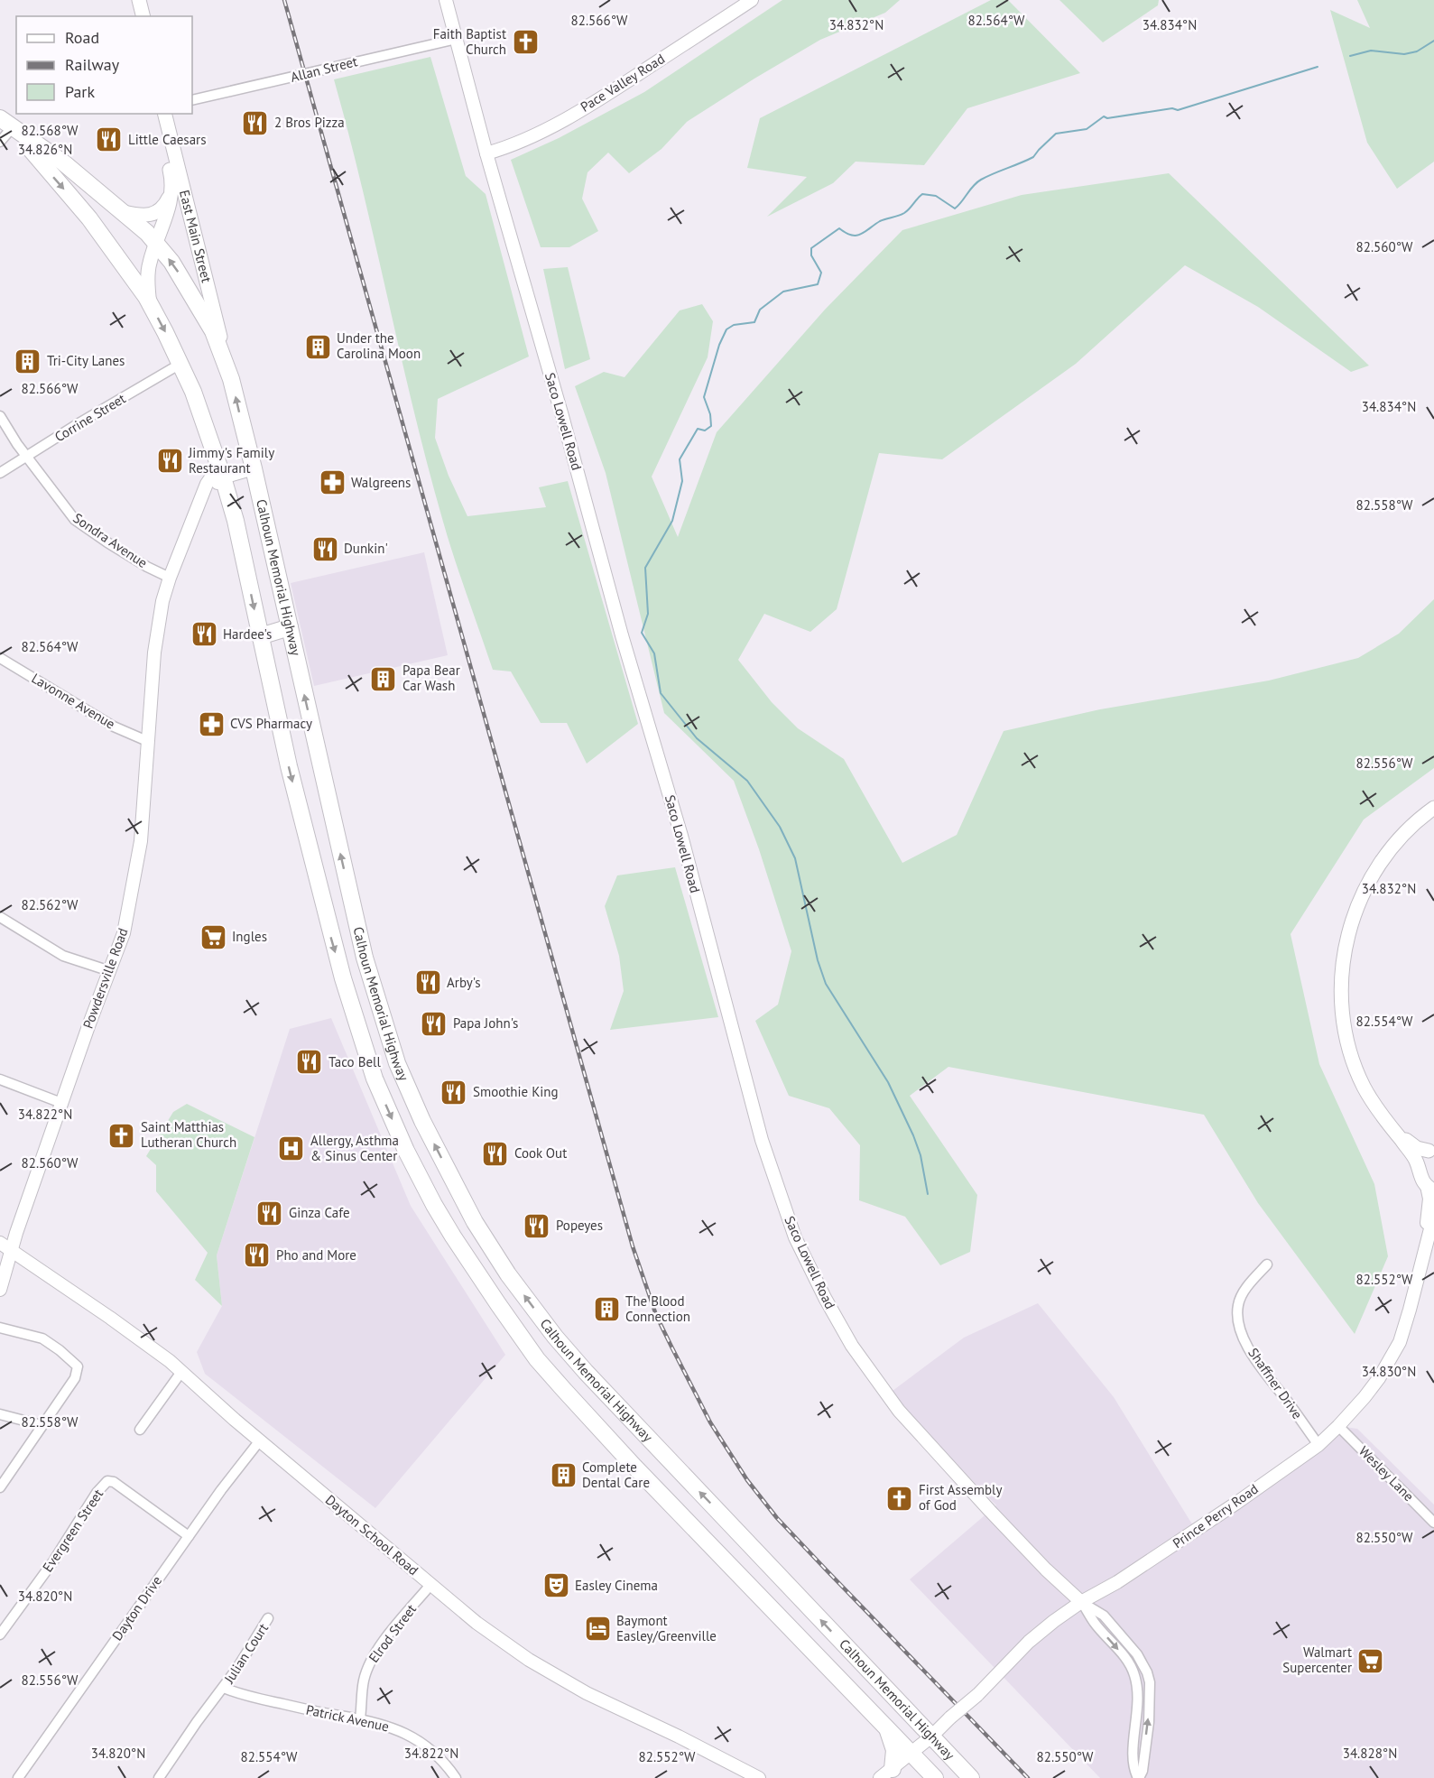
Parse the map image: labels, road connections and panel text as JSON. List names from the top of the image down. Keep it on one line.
{"streets":{"highway":["Calhoun Memorial Highway"],"main road":["East Main Street"],"street":["Allan Street","Pace Valley Road","Corrine Street","Saco Lowell Road","Sondra Avenue","Lavonne Avenue","Powdersville Road","Shaffner Drive","Wesley Lane","Prince Perry Road","Evergreen Street","Dayton School Road","Dayton Drive","Elrod Street","Julian Court","Patrick Avenue"]},"crossings":[["Allan Street","Saco Lowell Road"],["Pace Valley Road","Saco Lowell Road"],["East Main Street","Calhoun Memorial Highway"],["Corrine Street","Sondra Avenue"],["Corrine Street","Calhoun Memorial Highway"],["Saco Lowell Road","Prince Perry Road"],["Sondra Avenue","Powdersville Road"],["Calhoun Memorial Highway","Powdersville Road"],["Calhoun Memorial Highway","Prince Perry Road"],["Lavonne Avenue","Powdersville Road"],["Powdersville Road","Dayton School Road"],["Shaffner Drive","Prince Perry Road"],["Wesley Lane","Prince Perry Road"],["Evergreen Street","Dayton Drive"],["Dayton School Road","Dayton Drive"],["Dayton School Road","Elrod Street"],["Elrod Street","Patrick Avenue"],["Julian Court","Patrick Avenue"]],"places":{"church":["Faith Baptist Church","Saint Matthias Lutheran Church","First Assembly of God"],"restaurant":["2 Bros Pizza","Little Caesars","Jimmy's Family Restaurant","Dunkin'","Hardee's","Arby's","Papa John's","Taco Bell","Smoothie King","Cook Out","Ginza Cafe","Popeyes","Pho and More"],"building":["Under the Carolina Moon","Tri-City Lanes","Papa Bear Car Wash","The Blood Connection","Complete Dental Care"],"pharmacy":["Walgreens","CVS Pharmacy"],"supermarket":["Ingles","Walmart Supercenter"],"hospital":["Allergy, Asthma & Sinus Center"],"theatre":["Easley Cinema"],"hotel":["Baymont Easley/Greenville"]},"legend":["Road","Railway","Park"],"coordinates":["82.566°W","82.564°W","34.832°N","34.834°N","82.568°W","34.826°N","82.560°W","82.558°W","82.556°W","82.562°W","82.554°W","34.822°N","82.552°W","34.830°N","82.550°W","34.820°N","34.828°N"]}
